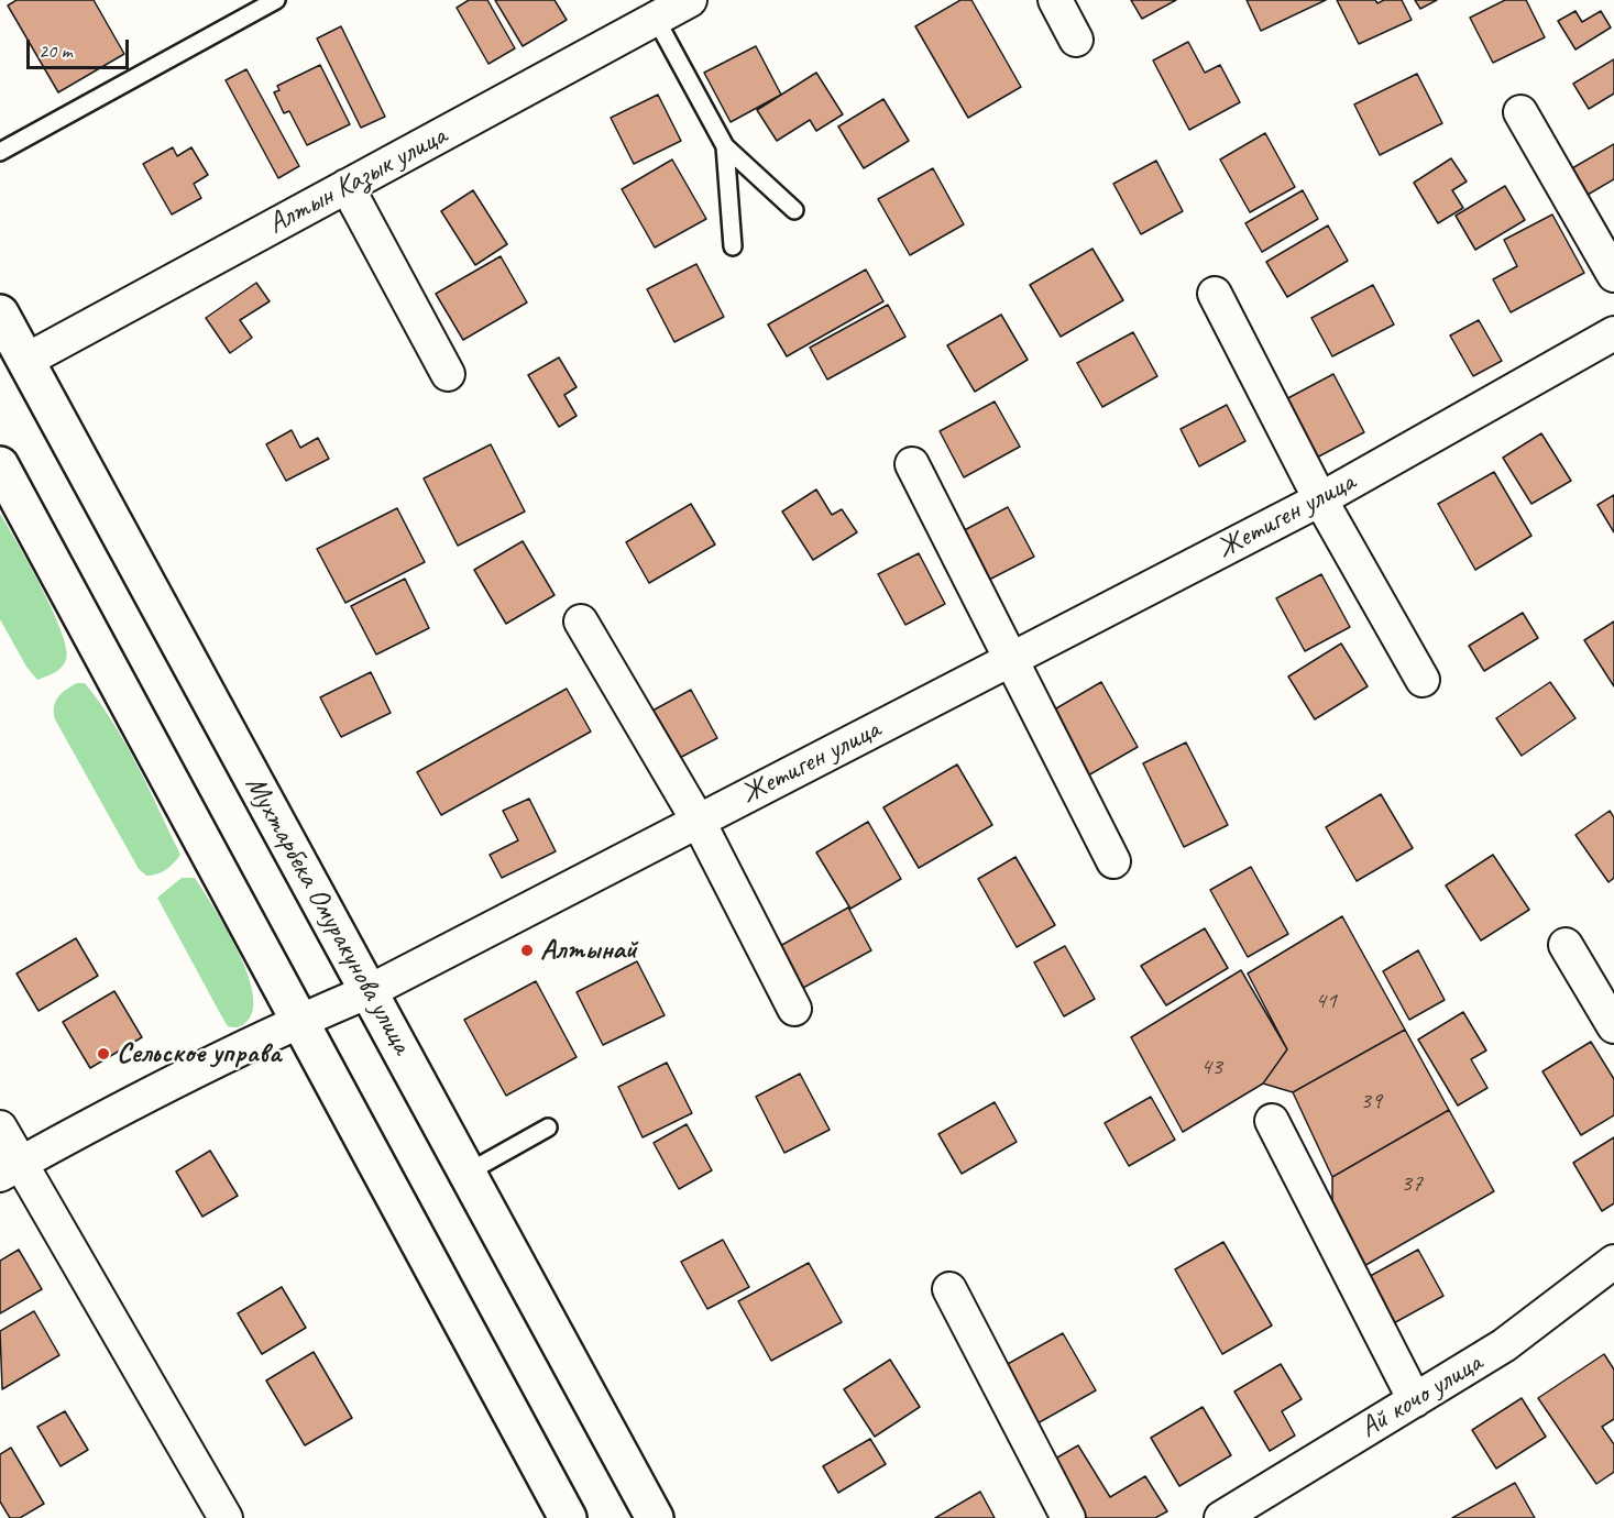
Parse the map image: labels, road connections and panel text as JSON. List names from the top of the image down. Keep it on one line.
{"streets":{"main road":["Мухтарбека Омуракунова улица"],"street":["Алтын Казык улица","Жетиген улица","Ай кочо улица"]},"crossings":[["Алтын Казык улица","Мухтарбека Омуракунова улица"],["Жетиген улица","Мухтарбека Омуракунова улица"]],"places":["Алтынай","Сельское управа"],"house_numbers":["41","43","39","37"],"scale_bar":"20 m"}
